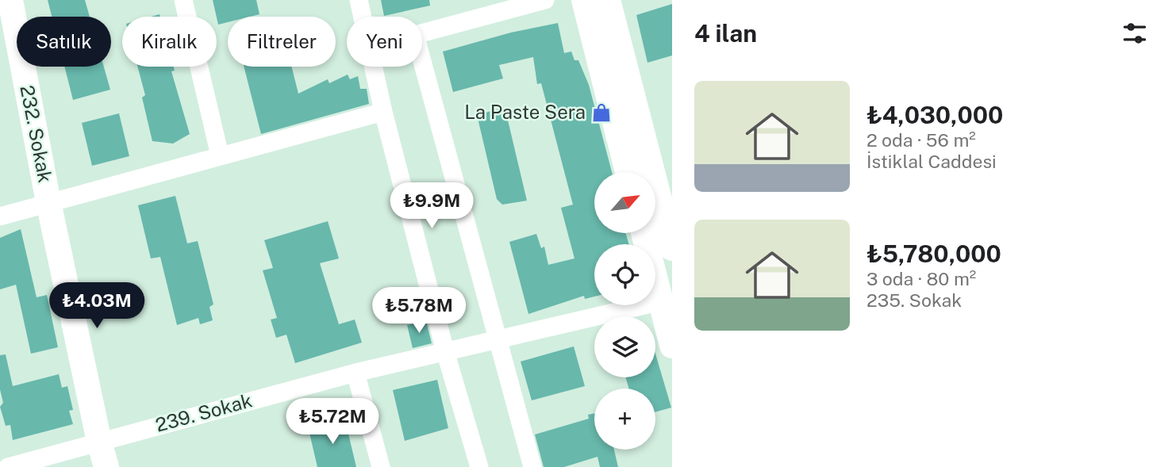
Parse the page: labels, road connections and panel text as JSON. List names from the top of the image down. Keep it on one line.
{"streets":{"main road":["232. Sokak"],"street":["239. Sokak"]},"crossings":[["232. Sokak","239. Sokak"]],"places":{"shop":["La Paste Sera"]},"north":"top right","page":{"heading":"4 ilan","chip":["Satılık","Kiralık","Filtreler","Yeni"],"list":[{"name":"₺4,030,000","note":"2 oda · 56 m² · İstiklal Caddesi"},{"name":"₺5,780,000","note":"3 oda · 80 m² · 235. Sokak"}],"map_buttons":"+","price":["₺9.9M","₺4.03M","₺5.78M","₺5.72M"]}}
